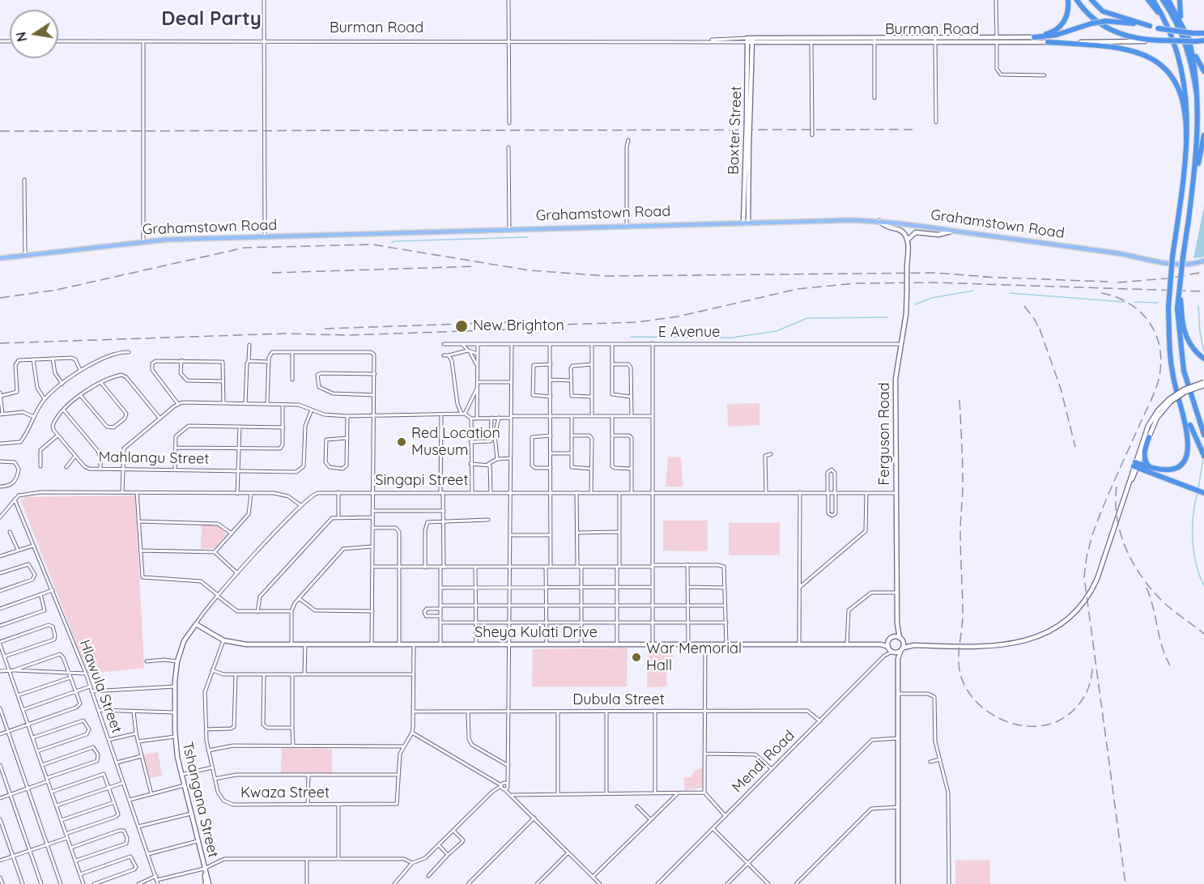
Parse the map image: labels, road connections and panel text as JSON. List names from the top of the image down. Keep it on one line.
{"streets":{"highway":["Burman Road"],"main road":["Baxter Street","Grahamstown Road","Ferguson Road","Sheya Kulati Drive","Tshangana Street"],"street":["E Avenue","Mahlangu Street","Singapi Street","Hlawula Street","Dubula Street","Mendi Road","Kwaza Street"]},"crossings":[["Burman Road","Baxter Street"],["Baxter Street","Grahamstown Road"],["E Avenue","Ferguson Road"],["Ferguson Road","Singapi Street"],["Ferguson Road","Sheya Kulati Drive"],["Ferguson Road","Mendi Road"],["Singapi Street","Sheya Kulati Drive"],["Singapi Street","Tshangana Street"],["Sheya Kulati Drive","Mendi Road"],["Sheya Kulati Drive","Kwaza Street"],["Sheya Kulati Drive","Tshangana Street"],["Dubula Street","Mendi Road"]],"districts":["Deal Party"],"places":["New Brighton","Red Location Museum","War Memorial Hall"],"north":"left"}
